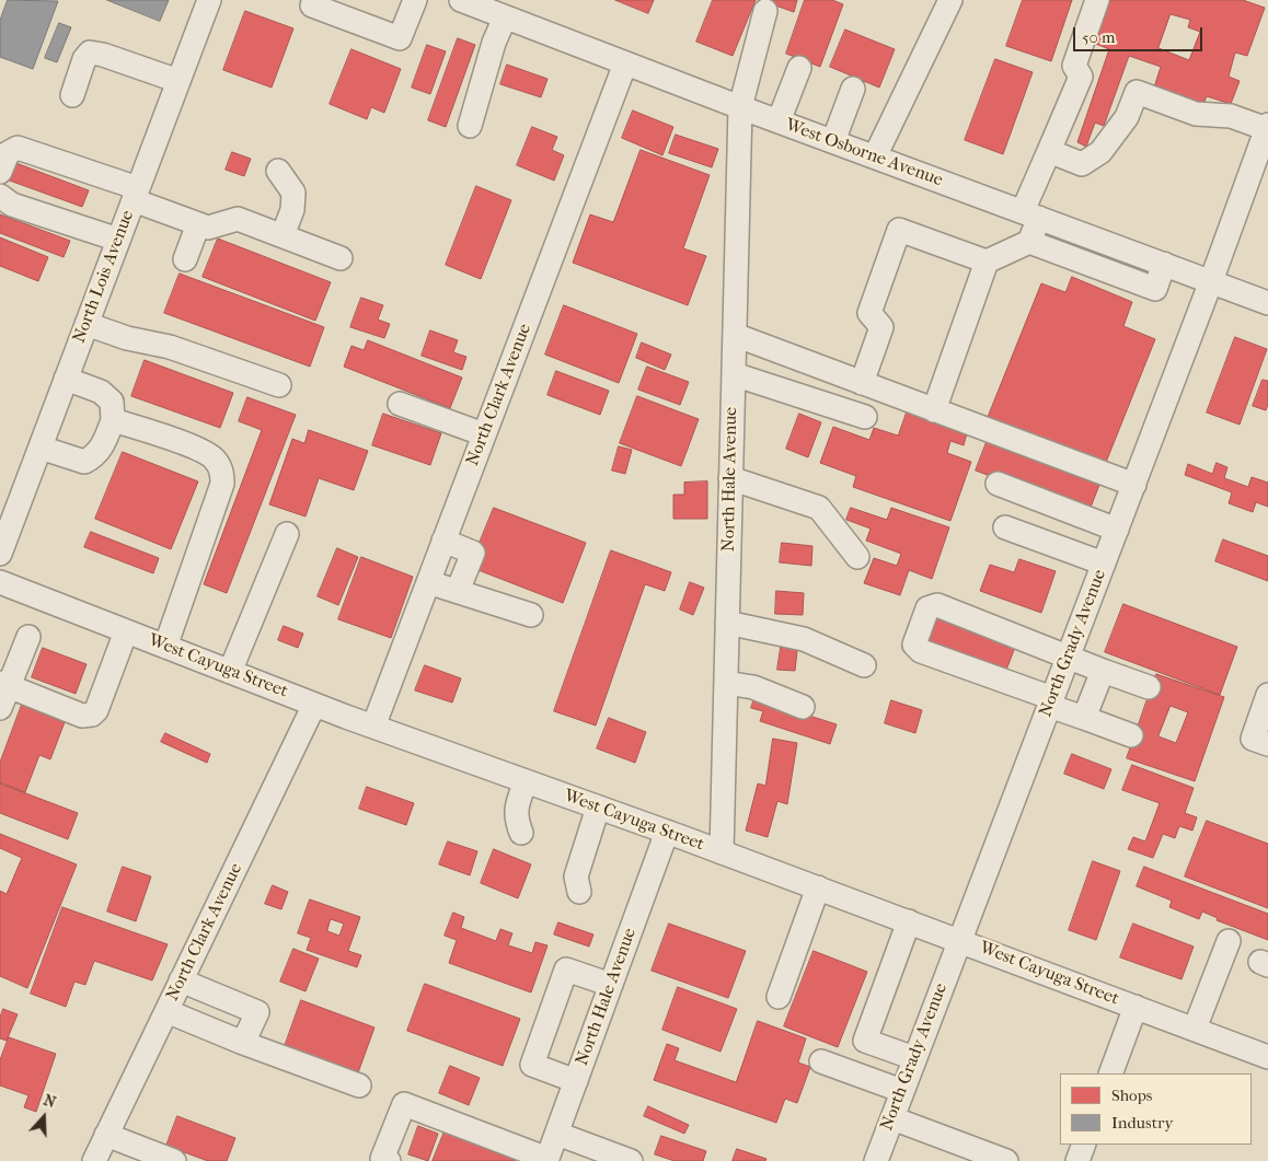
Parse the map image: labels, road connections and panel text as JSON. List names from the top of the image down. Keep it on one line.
{"streets":{"street":["West Osborne Avenue","North Lois Avenue","North Clark Avenue","North Hale Avenue","North Grady Avenue","West Cayuga Street"]},"crossings":[["West Osborne Avenue","North Clark Avenue"],["West Osborne Avenue","North Hale Avenue"],["West Osborne Avenue","North Grady Avenue"],["North Clark Avenue","West Cayuga Street"],["North Hale Avenue","West Cayuga Street"],["North Grady Avenue","West Cayuga Street"]],"legend":["Shops","Industry"],"scale_bar":"50 m","north":"top"}
